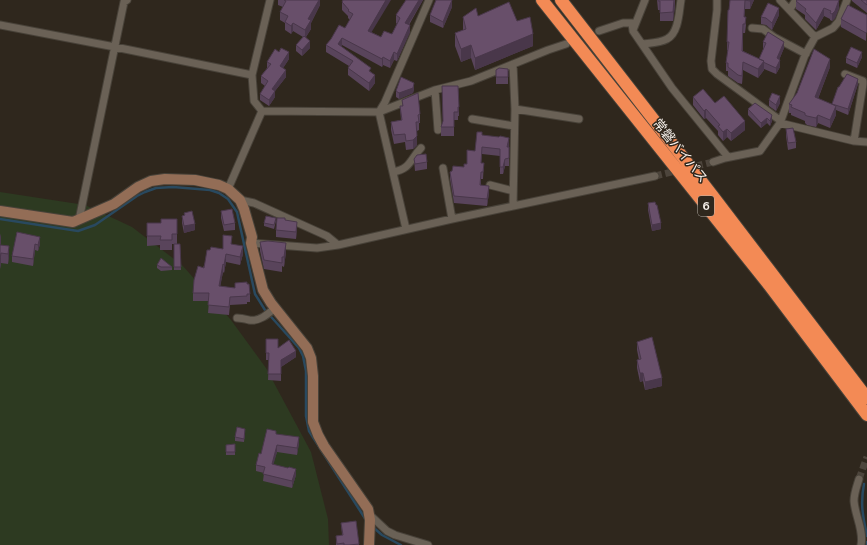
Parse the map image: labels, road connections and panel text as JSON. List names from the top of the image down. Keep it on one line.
{"streets":{"highway":["常磐バイパス","6"]}}
